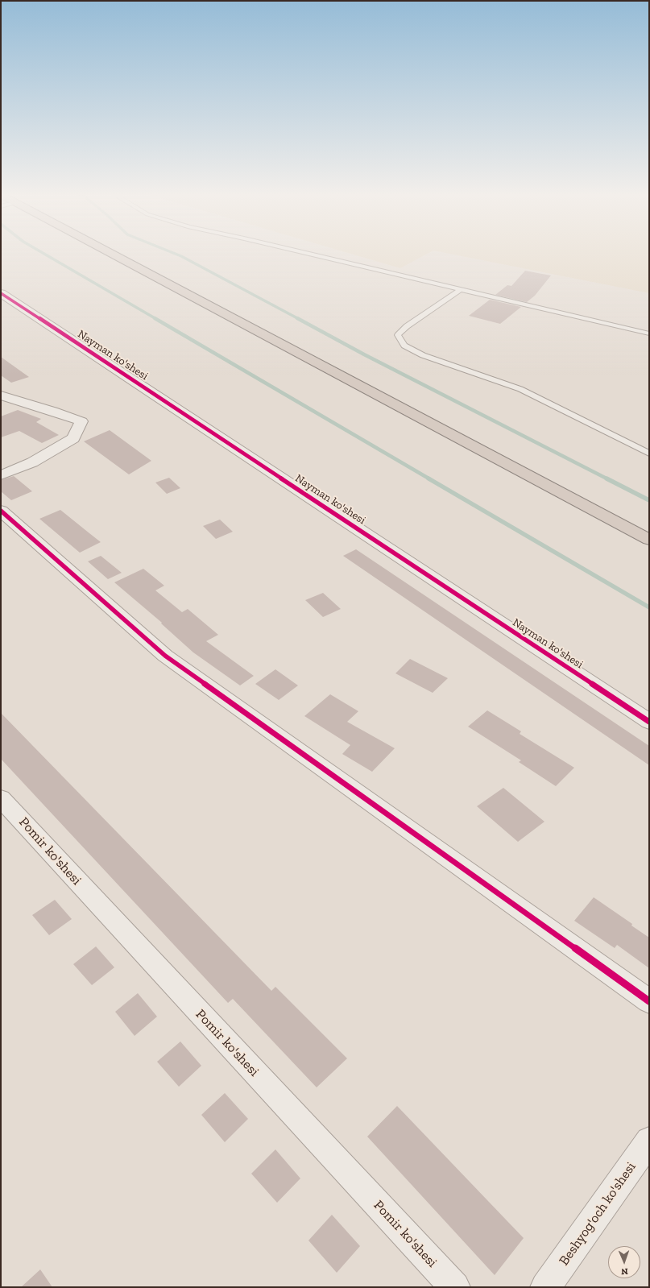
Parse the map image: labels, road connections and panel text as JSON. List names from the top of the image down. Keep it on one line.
{"streets":{"street":["Nayman ko'shesi","Pomir ko'shesi","Beshyog'och ko'shesi"]},"north":"bottom"}
